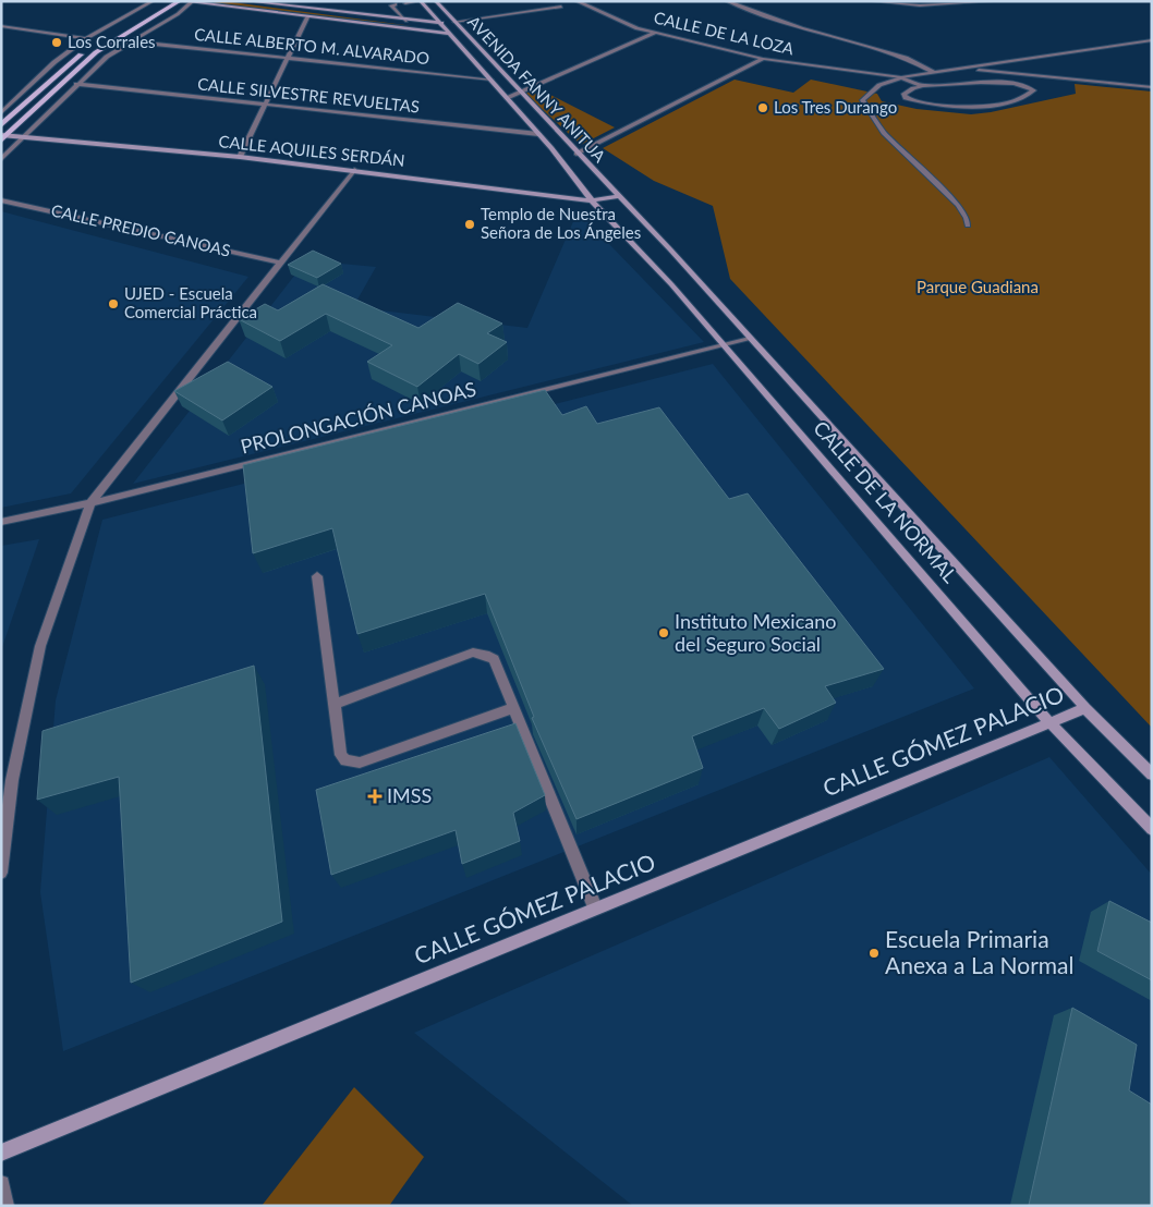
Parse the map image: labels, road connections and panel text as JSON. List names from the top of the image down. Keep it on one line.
{"streets":{"main road":["AVENIDA FANNY ANITUA","CALLE AQUILES SERDÁN","CALLE DE LA NORMAL","CALLE GÓMEZ PALACIO"],"street":["CALLE DE LA LOZA","CALLE ALBERTO M. ALVARADO","CALLE SILVESTRE REVUELTAS","CALLE PREDIO CANOAS","PROLONGACIÓN CANOAS"]},"crossings":[["CALLE ALBERTO M. ALVARADO","AVENIDA FANNY ANITUA"],["AVENIDA FANNY ANITUA","CALLE SILVESTRE REVUELTAS"],["AVENIDA FANNY ANITUA","CALLE AQUILES SERDÁN"],["AVENIDA FANNY ANITUA","CALLE DE LA NORMAL"],["CALLE AQUILES SERDÁN","CALLE DE LA NORMAL"],["PROLONGACIÓN CANOAS","CALLE DE LA NORMAL"],["CALLE DE LA NORMAL","CALLE GÓMEZ PALACIO"]],"parks":["Parque Guadiana"],"places":{"other":["Los Corrales","Los Tres Durango","Templo de Nuestra Señora de Los Ángeles","UJED - Escuela Comercial Práctica","Instituto Mexicano del Seguro Social","Escuela Primaria Anexa a La Normal"],"health":["IMSS"]}}
